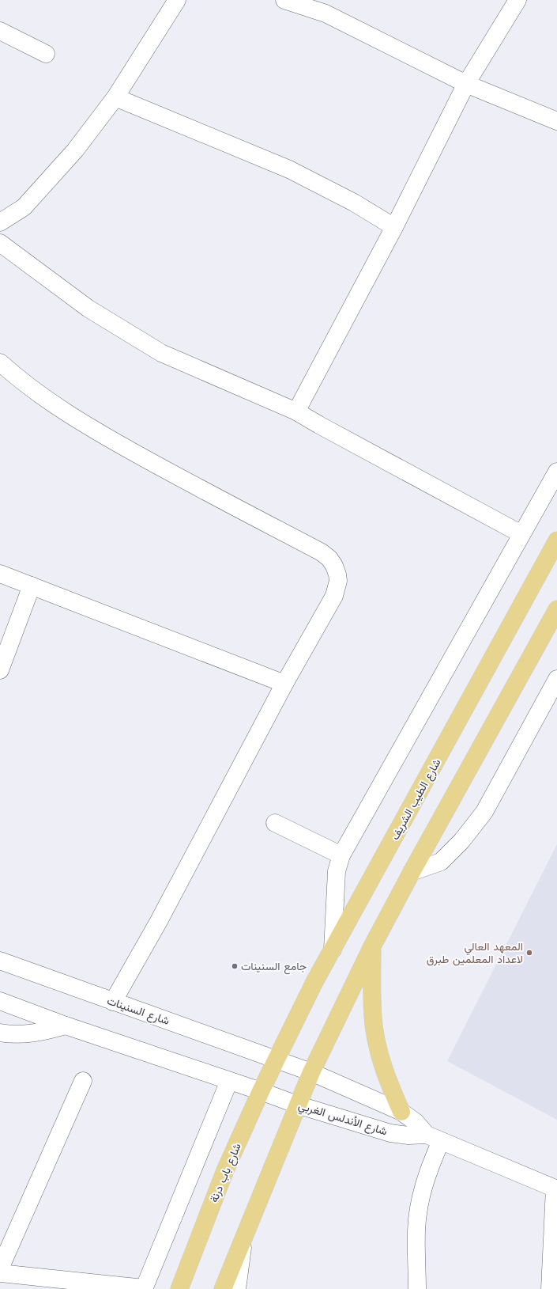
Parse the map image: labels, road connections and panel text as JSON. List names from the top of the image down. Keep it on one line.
{"streets":{"main road":["شارع الطيب الشريف","شارع باب درنة"],"street":["شارع السنينات","شارع الأندلس الغربي"]},"crossings":[["شارع الطيب الشريف","شارع السنينات"],["شارع الطيب الشريف","شارع الأندلس الغربي"],["شارع الطيب الشريف","شارع باب درنة"],["شارع السنينات","شارع الأندلس الغربي"],["شارع السنينات","شارع باب درنة"],["شارع الأندلس الغربي","شارع باب درنة"]],"places":["المعهد العالي لاعداد المعلمين طبرق","جامع السنينات"]}
